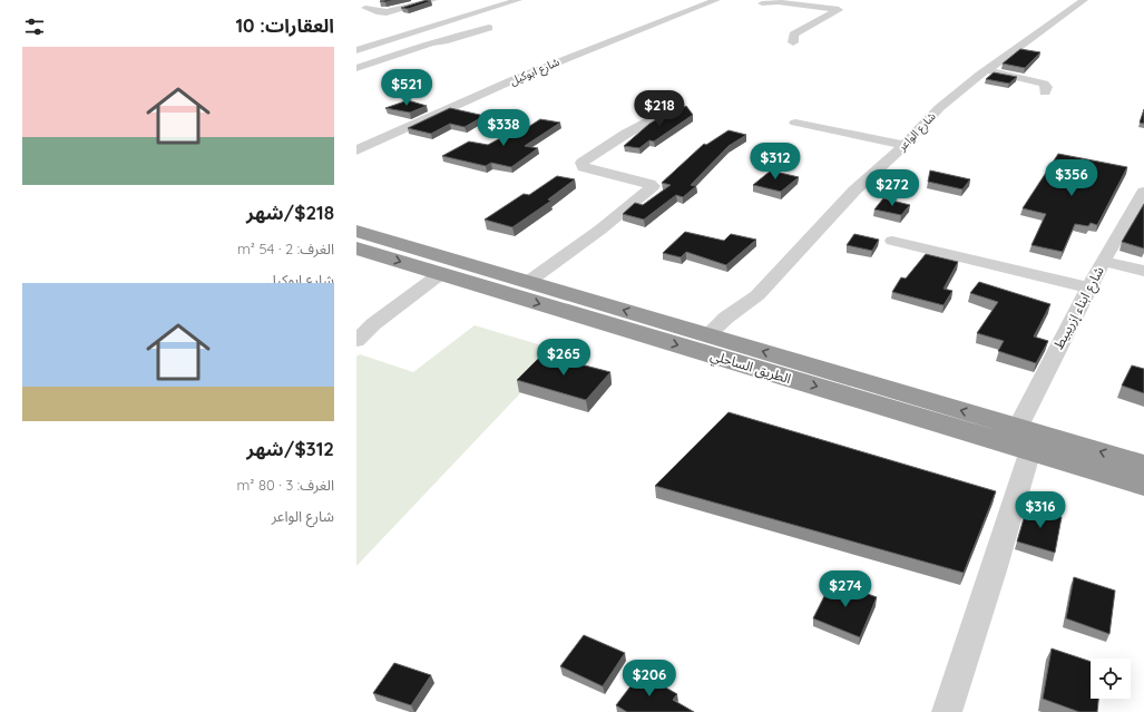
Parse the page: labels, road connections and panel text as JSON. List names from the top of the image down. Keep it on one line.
{"streets":{"highway":["الطريق الساحلي"],"street":["شارع ابوكيل","شارع الواعر","شارع ابناء إزريبيط"]},"crossings":[["شارع الواعر","الطريق الساحلي"],["شارع ابناء إزريبيط","الطريق الساحلي"]],"page":{"heading":"العقارات: 10","list":[{"name":"$218/شهر","note":"الغرف: 2 · 54 m² · شارع ابوكيل"},{"name":"$312/شهر","note":"الغرف: 3 · 80 m² · شارع الواعر"}],"price":["$521","$218","$338","$312","$356","$272","$265","$316","$274","$206"]}}
